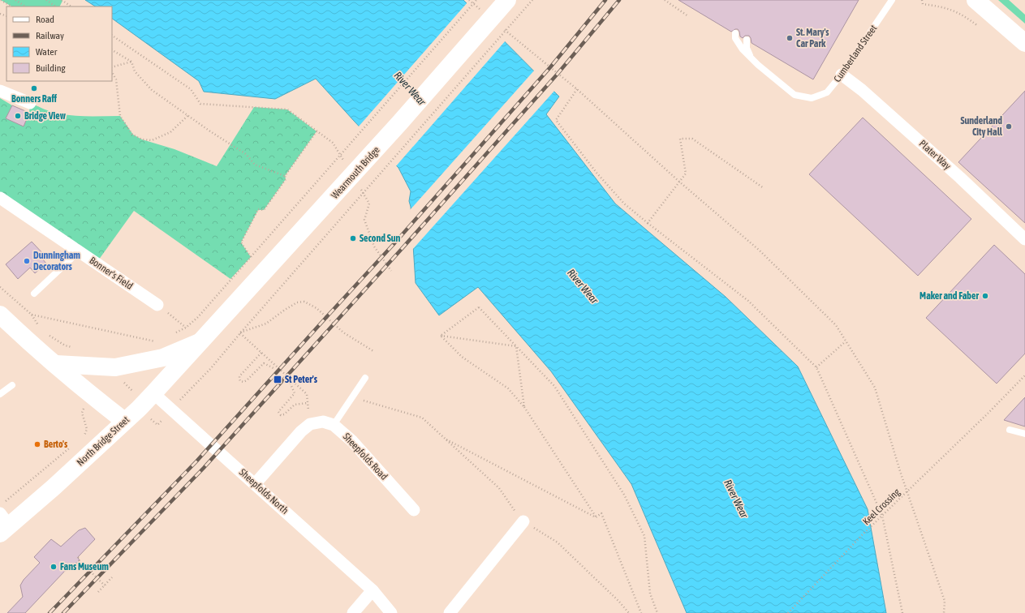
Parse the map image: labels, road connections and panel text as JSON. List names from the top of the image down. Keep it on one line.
{"streets":{"main road":["Wearmouth Bridge","North Bridge Street"],"street":["Plater Way","Bonner's Field","Sheepfolds Road","Sheepfolds North"],"lane":["Cumberland Street"],"path":["Keel Crossing"]},"crossings":[["Cumberland Street","Plater Way"],["Wearmouth Bridge","North Bridge Street"],["North Bridge Street","Sheepfolds North"]],"water":["River Wear"],"places":{"other":["St. Mary's Car Park","Bonners Raff","Bridge View","Sunderland City Hall","Second Sun","Dunningham Decorators","Maker and Faber","Berto's","Fans Museum"],"transit":["St Peter's"]},"legend":["Road","Railway","Water","Building"]}
